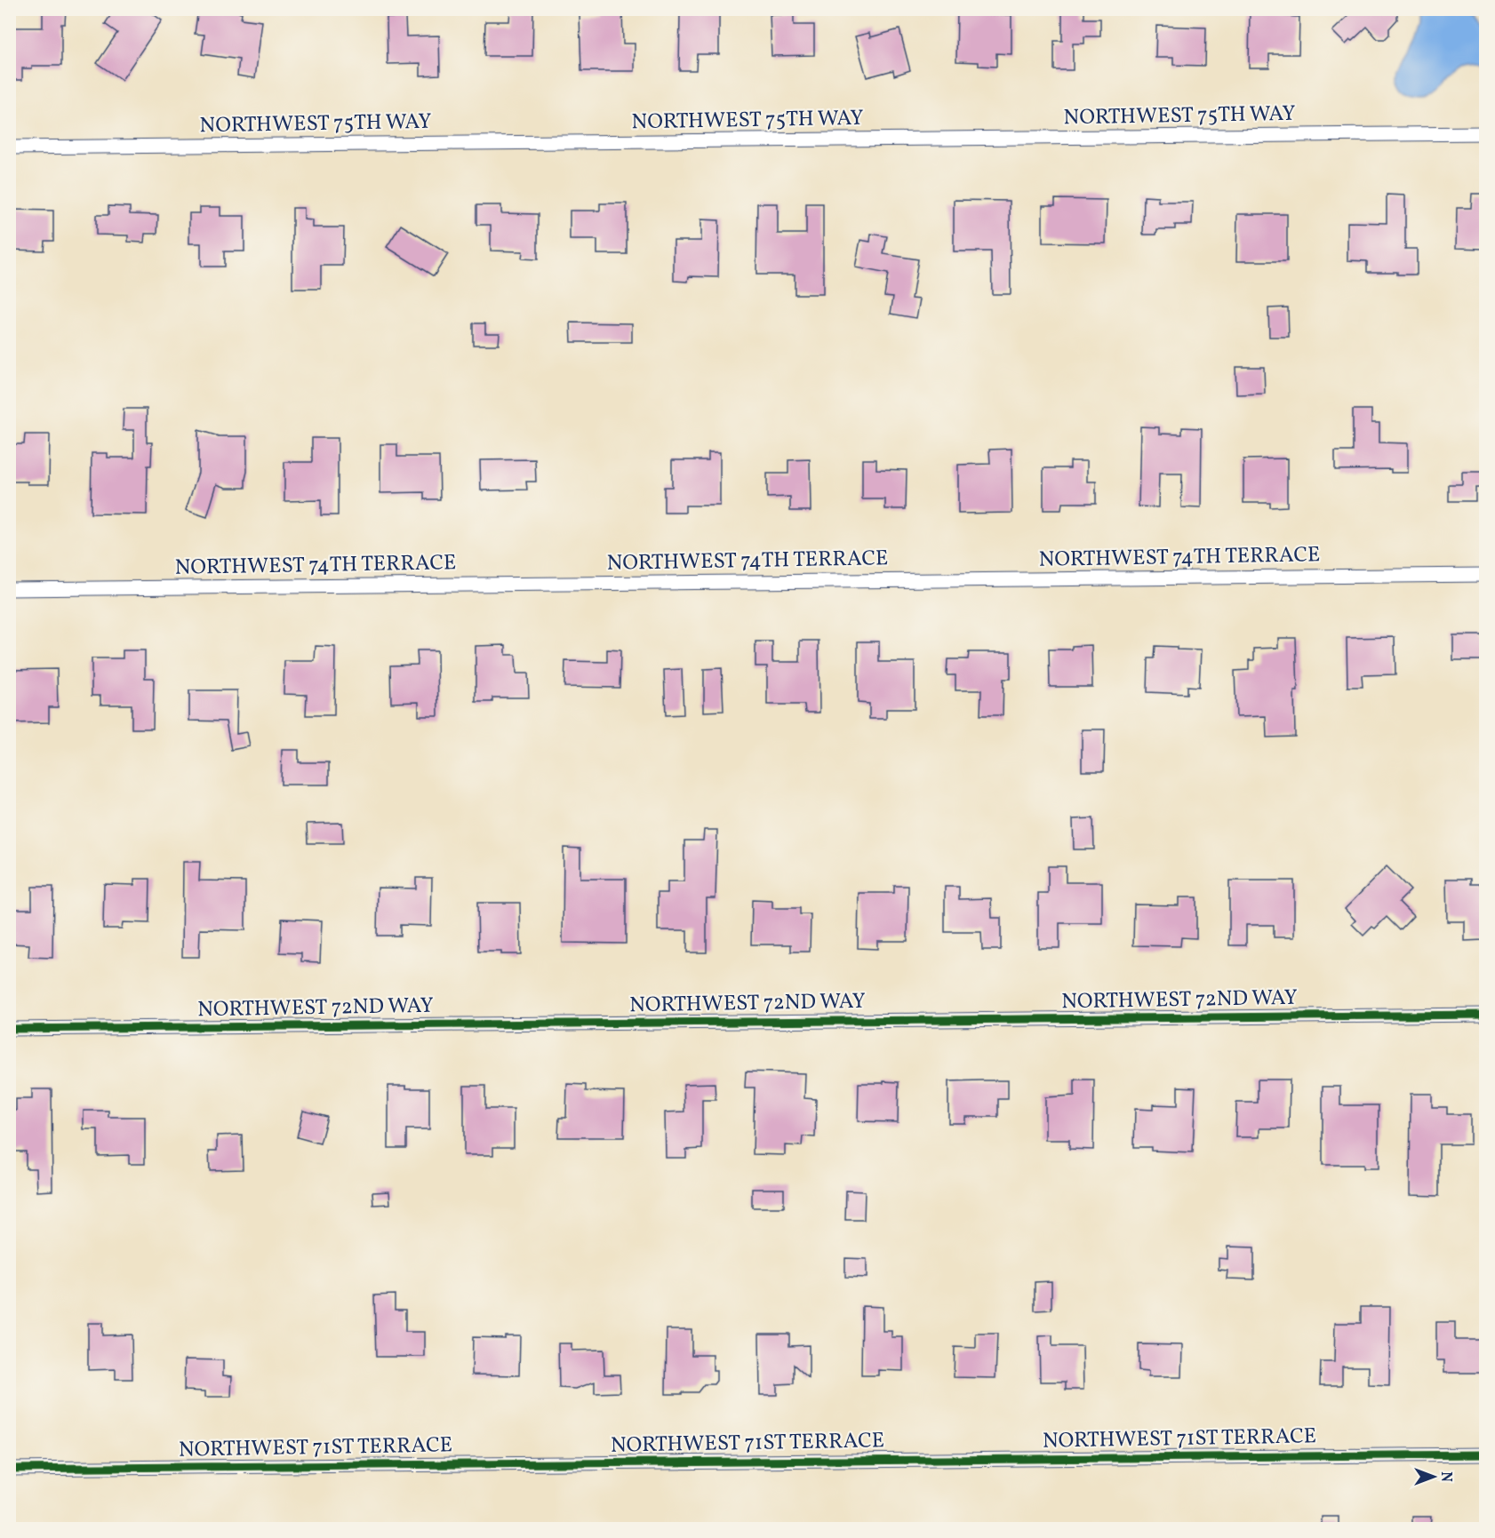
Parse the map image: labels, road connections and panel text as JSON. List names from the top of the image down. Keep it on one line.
{"streets":{"street":["NORTHWEST 75TH WAY","NORTHWEST 74TH TERRACE","NORTHWEST 72ND WAY","NORTHWEST 71ST TERRACE"]},"north":"right"}
